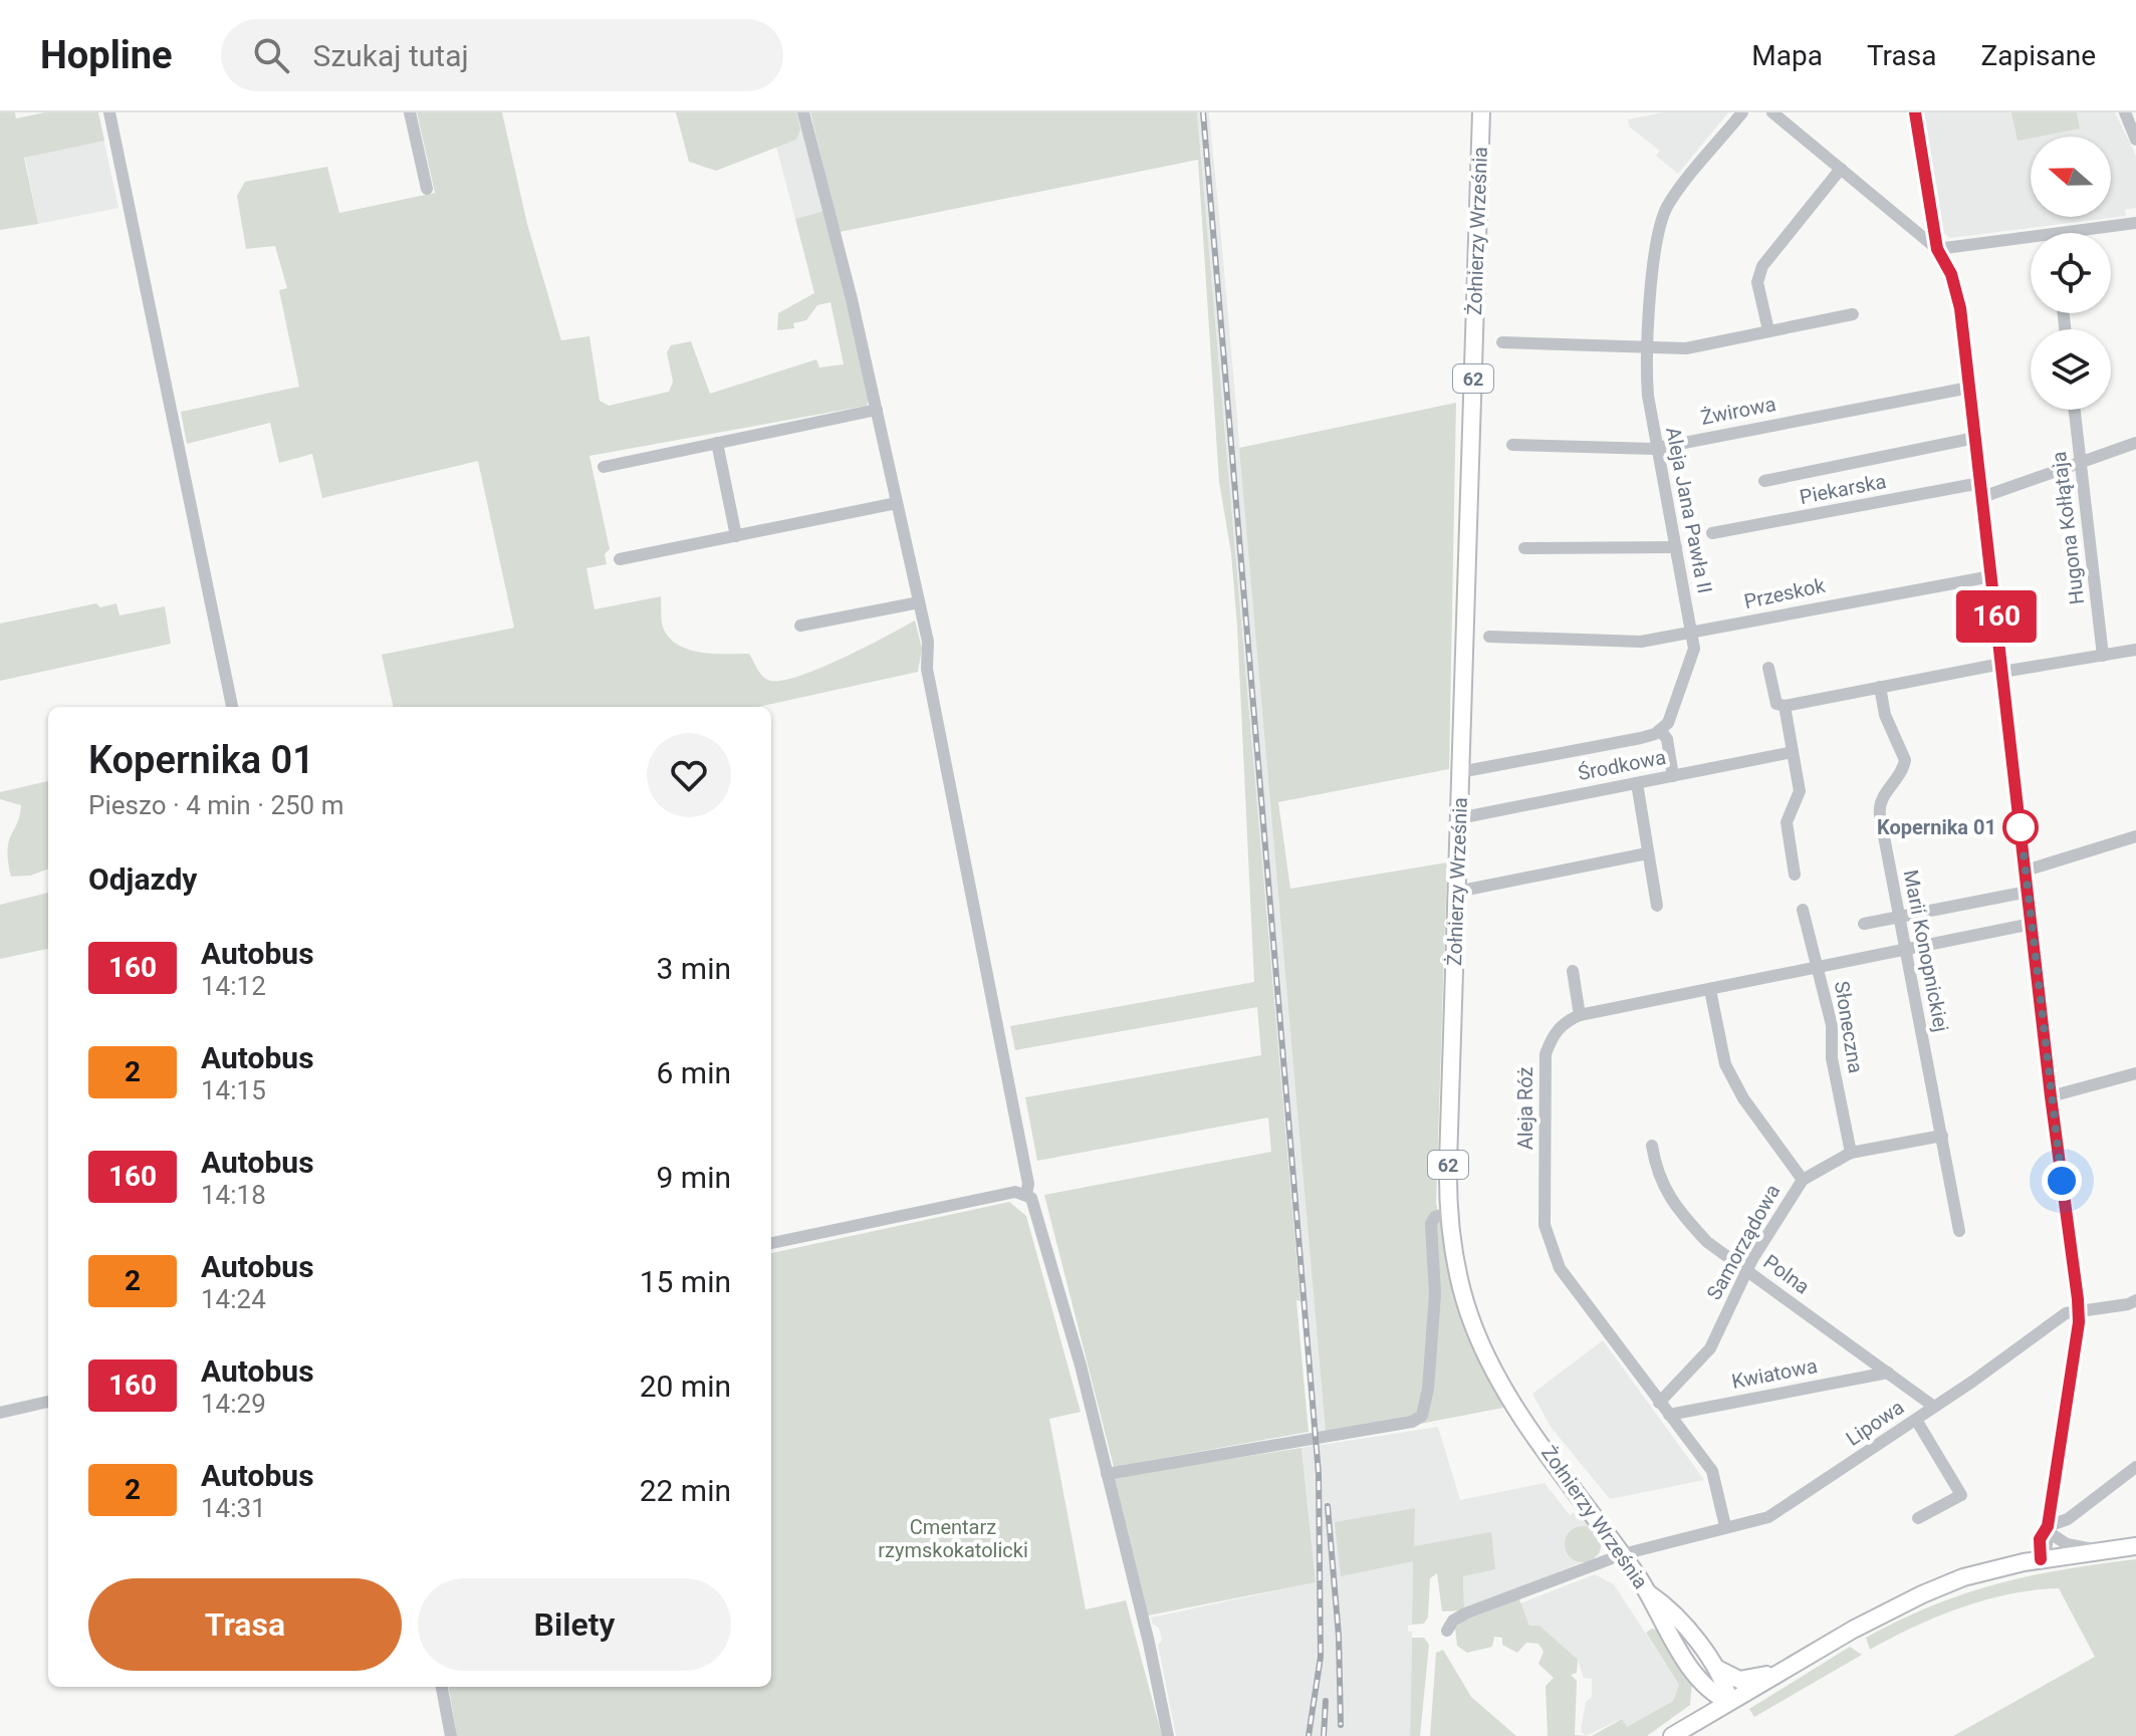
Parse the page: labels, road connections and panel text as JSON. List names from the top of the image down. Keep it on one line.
{"streets":{"main road":["Żołnierzy Września","62"],"street":["Żwirowa","Piekarska","Aleja Jana Pawła II","Hugona Kołłątaja","Przeskok","Środkowa","Marii Konopnickiej","Słoneczna","Aleja Róż","Samorządowa","Polna","Kwiatowa","Lipowa"]},"crossings":[["Żołnierzy Września","62"],["Żołnierzy Września","Środkowa"],["Żołnierzy Września","Lipowa"],["Żwirowa","Aleja Jana Pawła II"],["Aleja Jana Pawła II","Przeskok"],["Marii Konopnickiej","Samorządowa"],["Słoneczna","Samorządowa"],["Aleja Róż","Samorządowa"],["Aleja Róż","Kwiatowa"],["Aleja Róż","Lipowa"],["Samorządowa","Polna"],["Polna","Kwiatowa"],["Polna","Lipowa"]],"parks":["Cmentarz rzymskokatolicki"],"places":["Kopernika 01"],"lines":["bus line 160"],"north":"left","page":{"header":"Hopline","search":"Szukaj tutaj","nav":["Mapa","Trasa","Zapisane"],"on_map":"160","heading":[["Kopernika 01","Pieszo · 4 min · 250 m"],"Odjazdy"],"list":[{"mark":"160","name":"Autobus","note":"14:12","value":"3 min"},{"mark":"2","name":"Autobus","note":"14:15","value":"6 min"},{"mark":"160","name":"Autobus","note":"14:18","value":"9 min"},{"mark":"2","name":"Autobus","note":"14:24","value":"15 min"},{"mark":"160","name":"Autobus","note":"14:29","value":"20 min"},{"mark":"2","name":"Autobus","note":"14:31","value":"22 min"}],"buttons":["Trasa","Bilety"]}}
